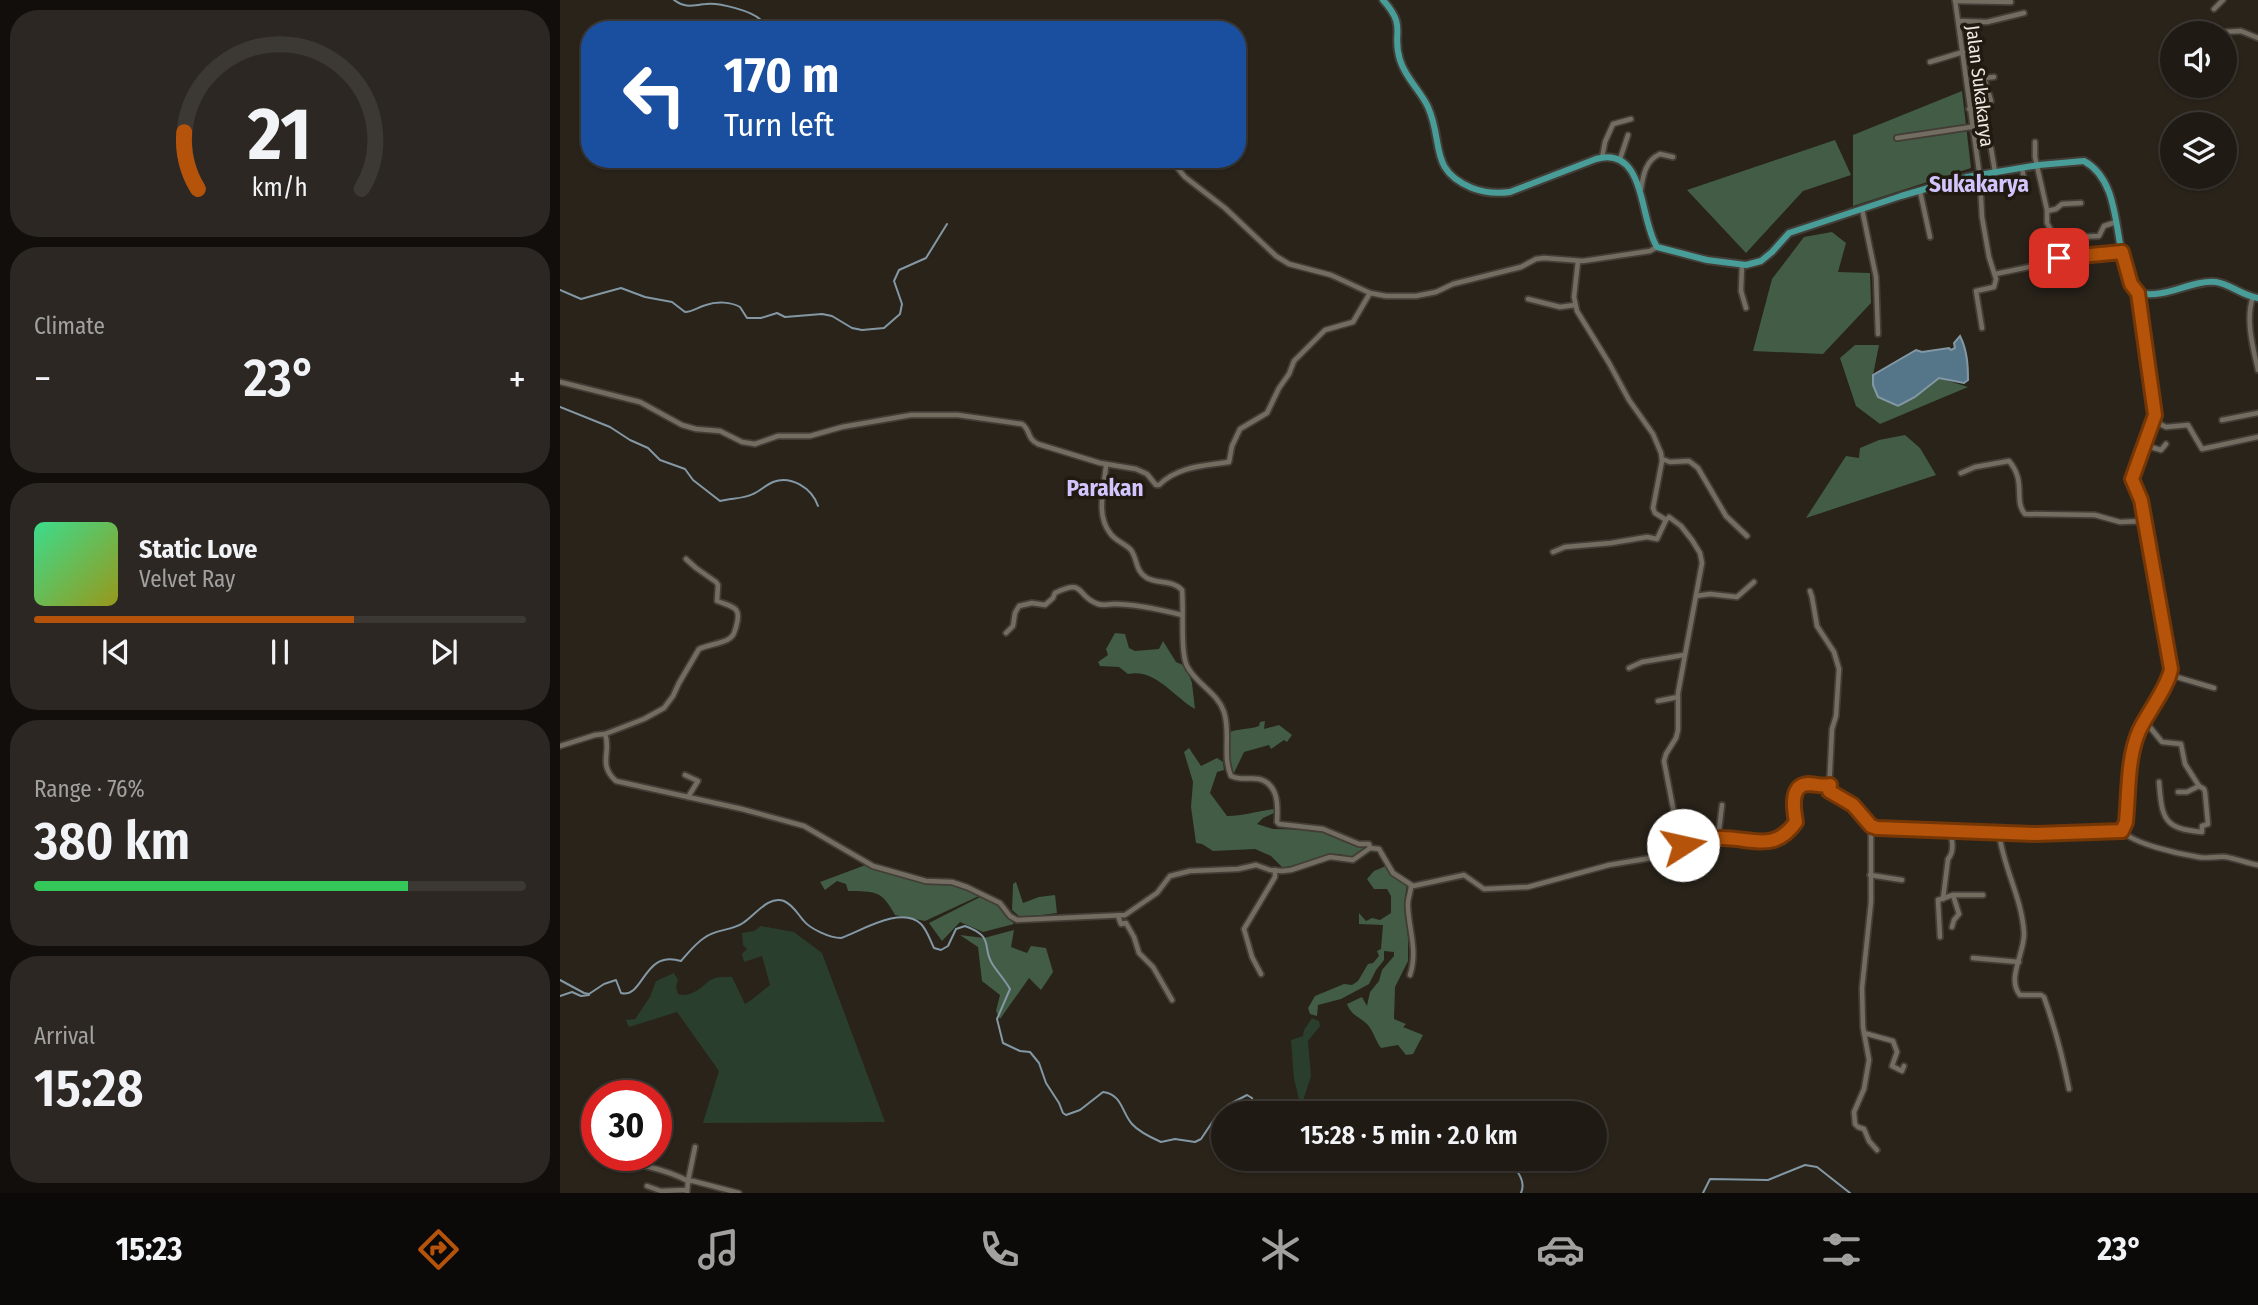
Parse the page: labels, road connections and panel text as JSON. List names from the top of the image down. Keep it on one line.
{"streets":{"street":["Jalan Sukakarya"]},"districts":["Sukakarya","Parakan"],"page":{"turn":["170 m","Turn left"],"tile":["Climate",["Range · 76%","380 km"],["Arrival","15:28"]],"heat":["−","23°","+"],"song":["Static Love","Velvet Ray"],"limit":"30","trip":"15:28 · 5 min · 2.0 km","tabs":["15:23","23°"],"gauge":["21","km/h"]}}
